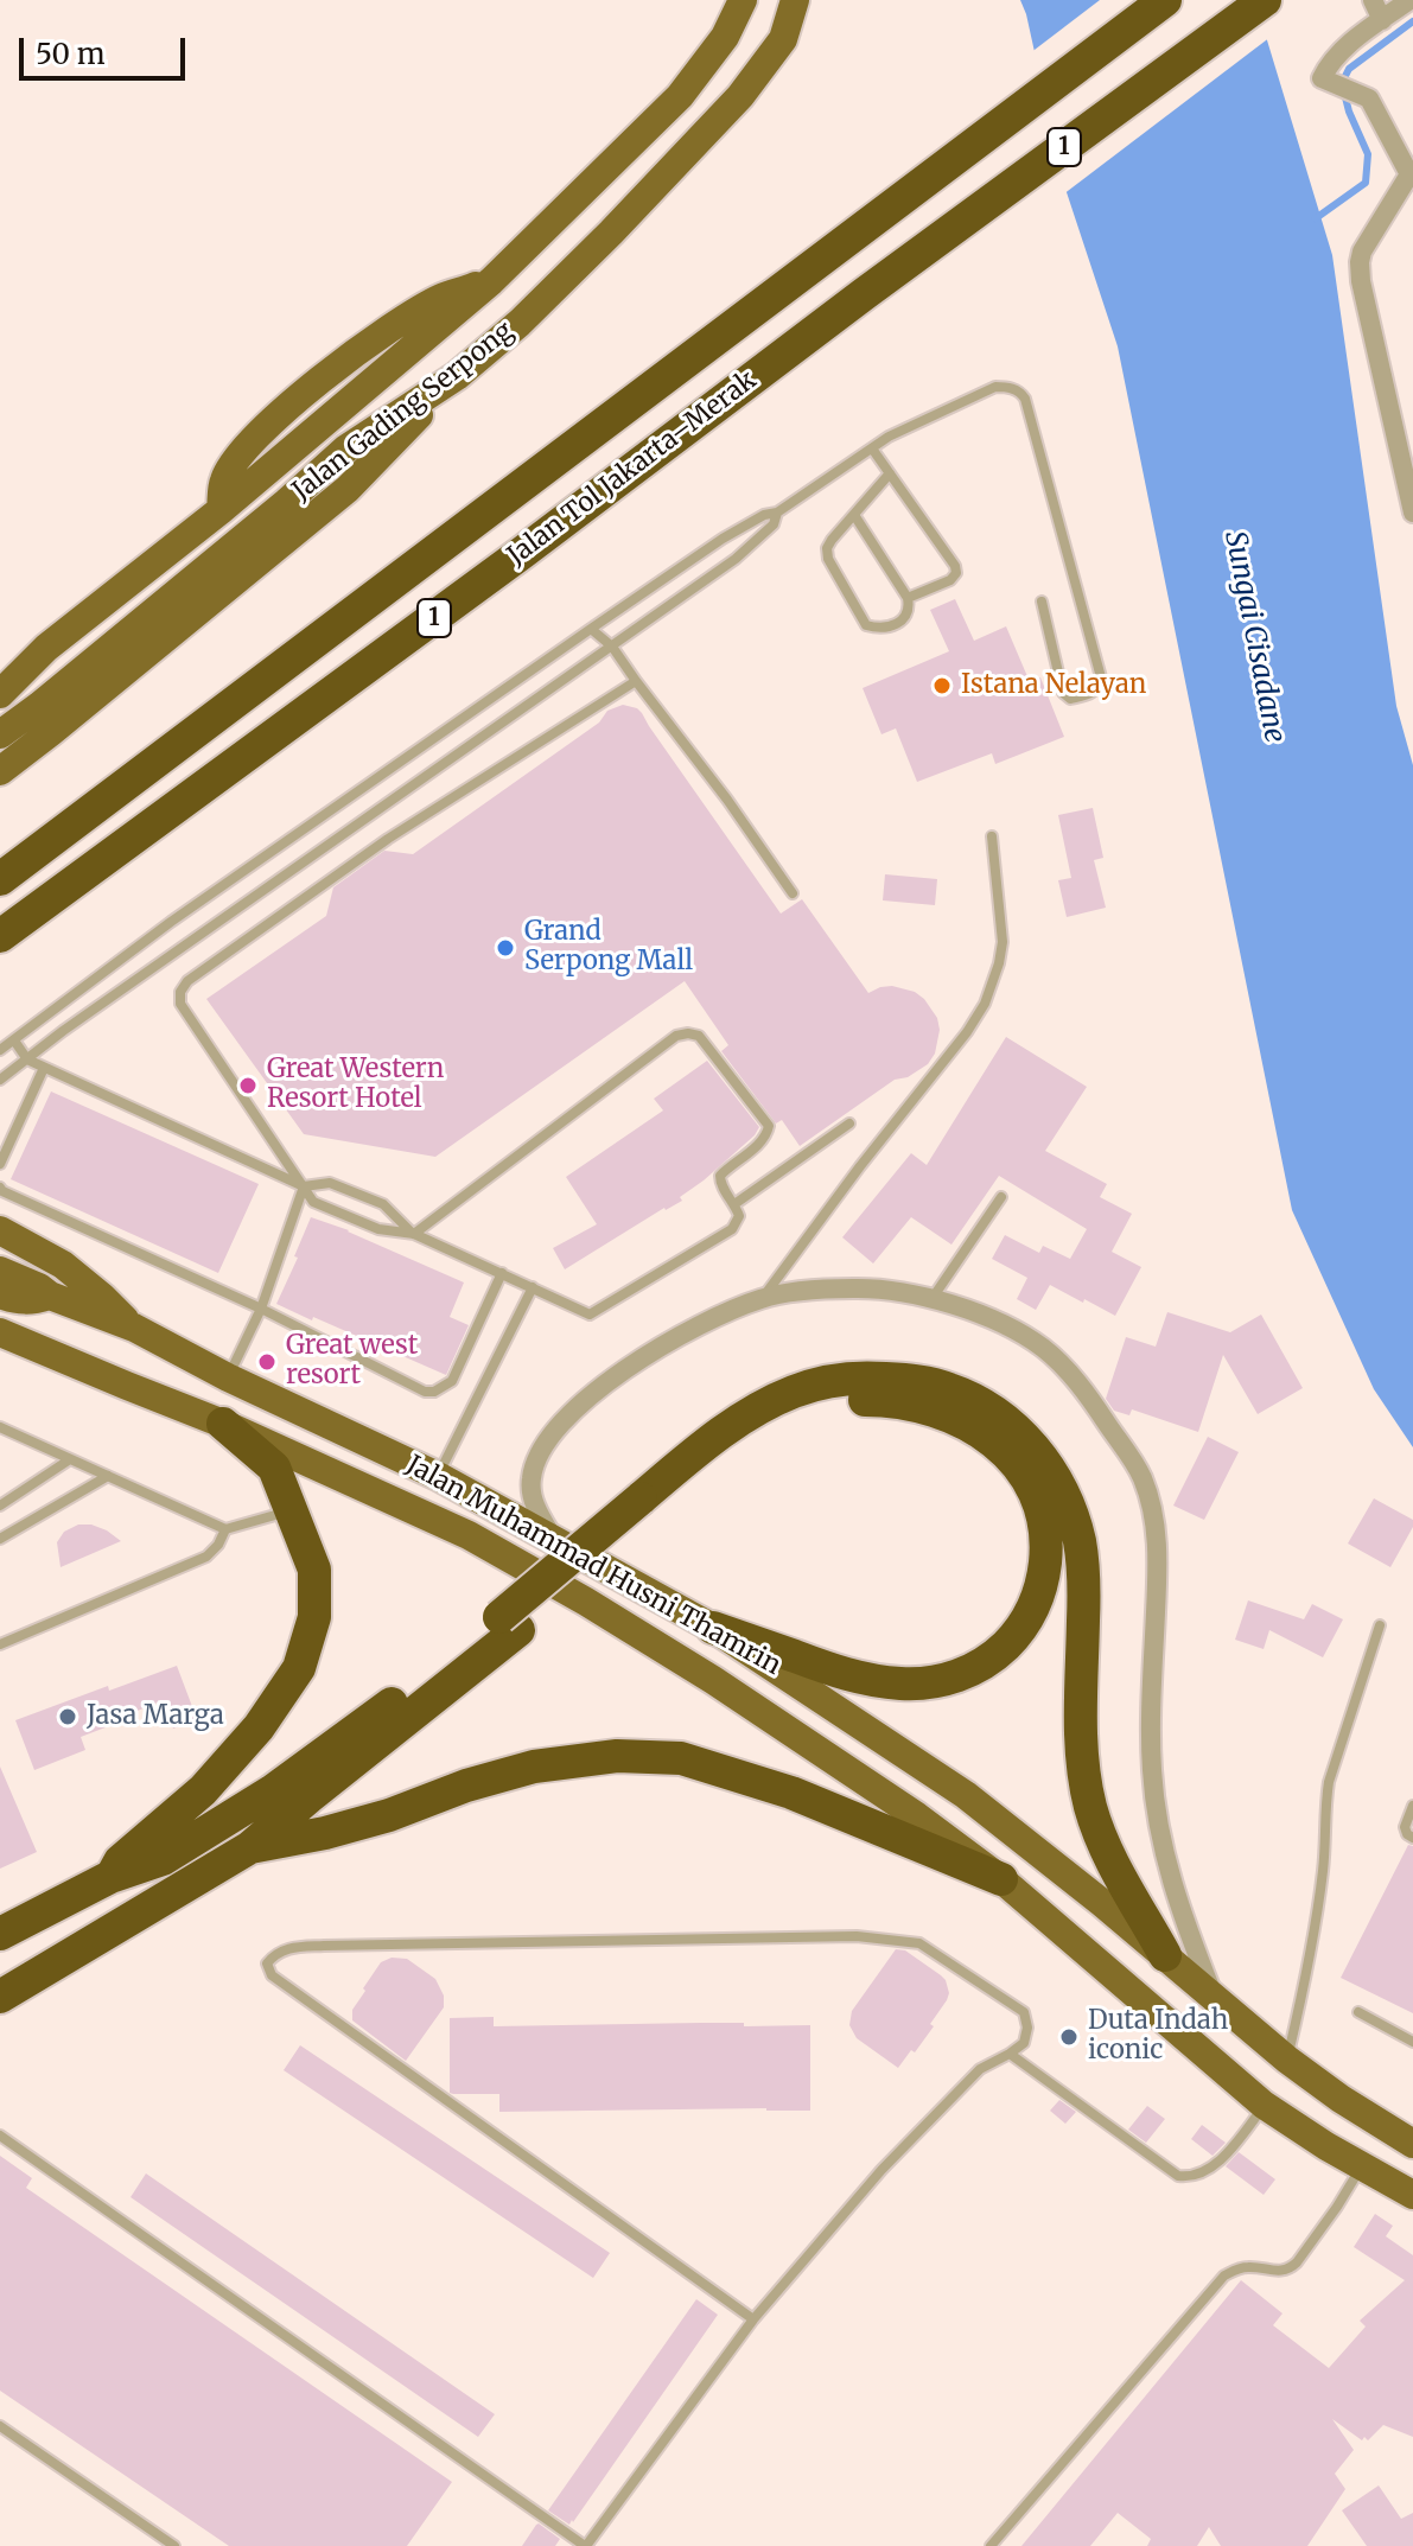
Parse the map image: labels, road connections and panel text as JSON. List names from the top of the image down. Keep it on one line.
{"streets":{"highway":["1","Jalan Tol Jakarta–Merak"],"main road":["Jalan Gading Serpong","Jalan Muhammad Husni Thamrin"]},"water":["Sungai Cisadane"],"places":["Istana Nelayan","Grand Serpong Mall","Great Western Resort Hotel","Great west resort","Jasa Marga","Duta Indah iconic"],"scale_bar":"50 m"}
